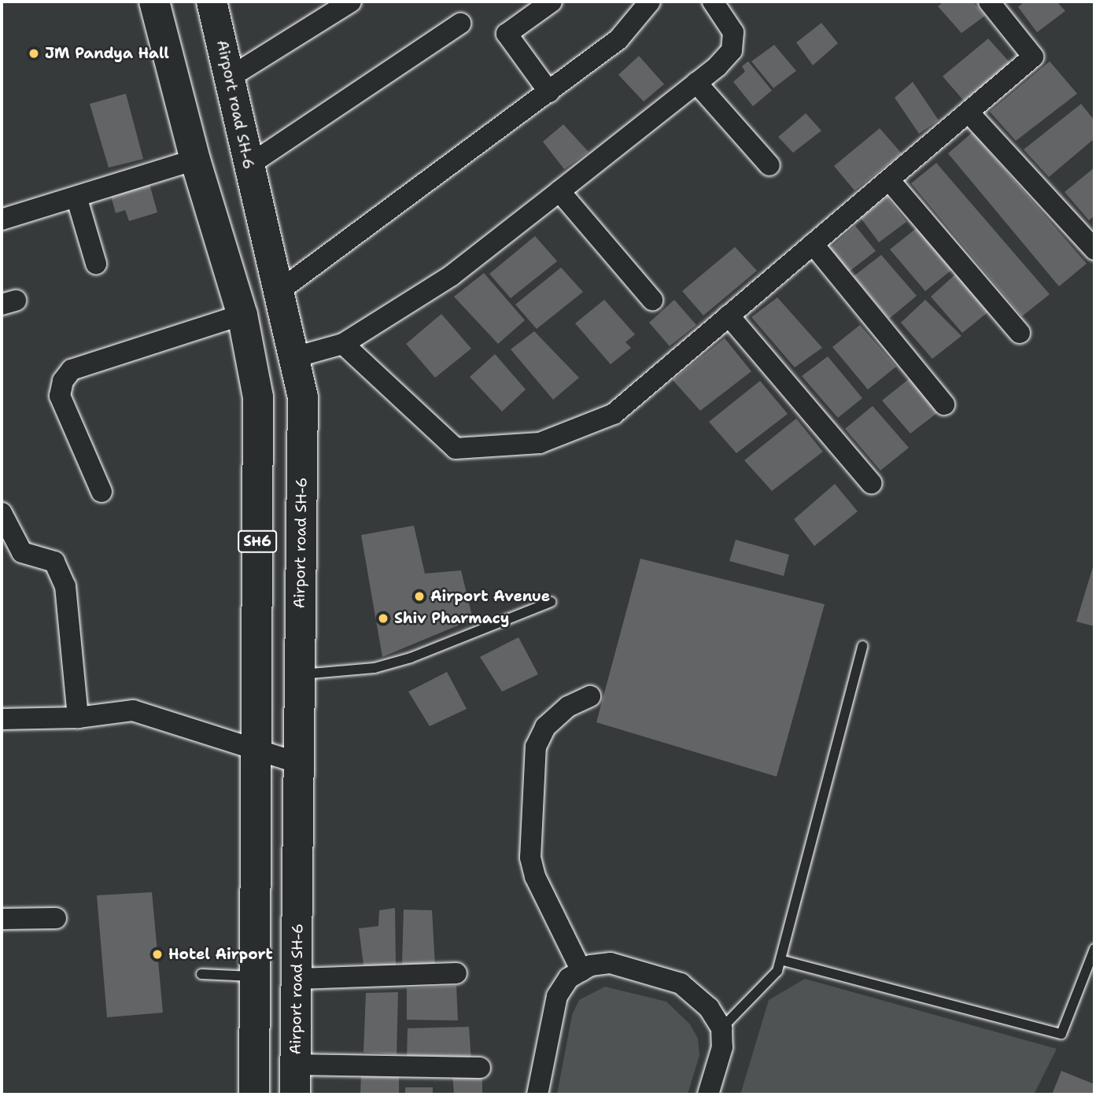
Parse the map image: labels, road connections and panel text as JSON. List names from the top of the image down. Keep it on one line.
{"streets":{"main road":["Airport road SH-6","SH6"]},"places":["JM Pandya Hall","Airport Avenue","Shiv Pharmacy","Hotel Airport"]}
